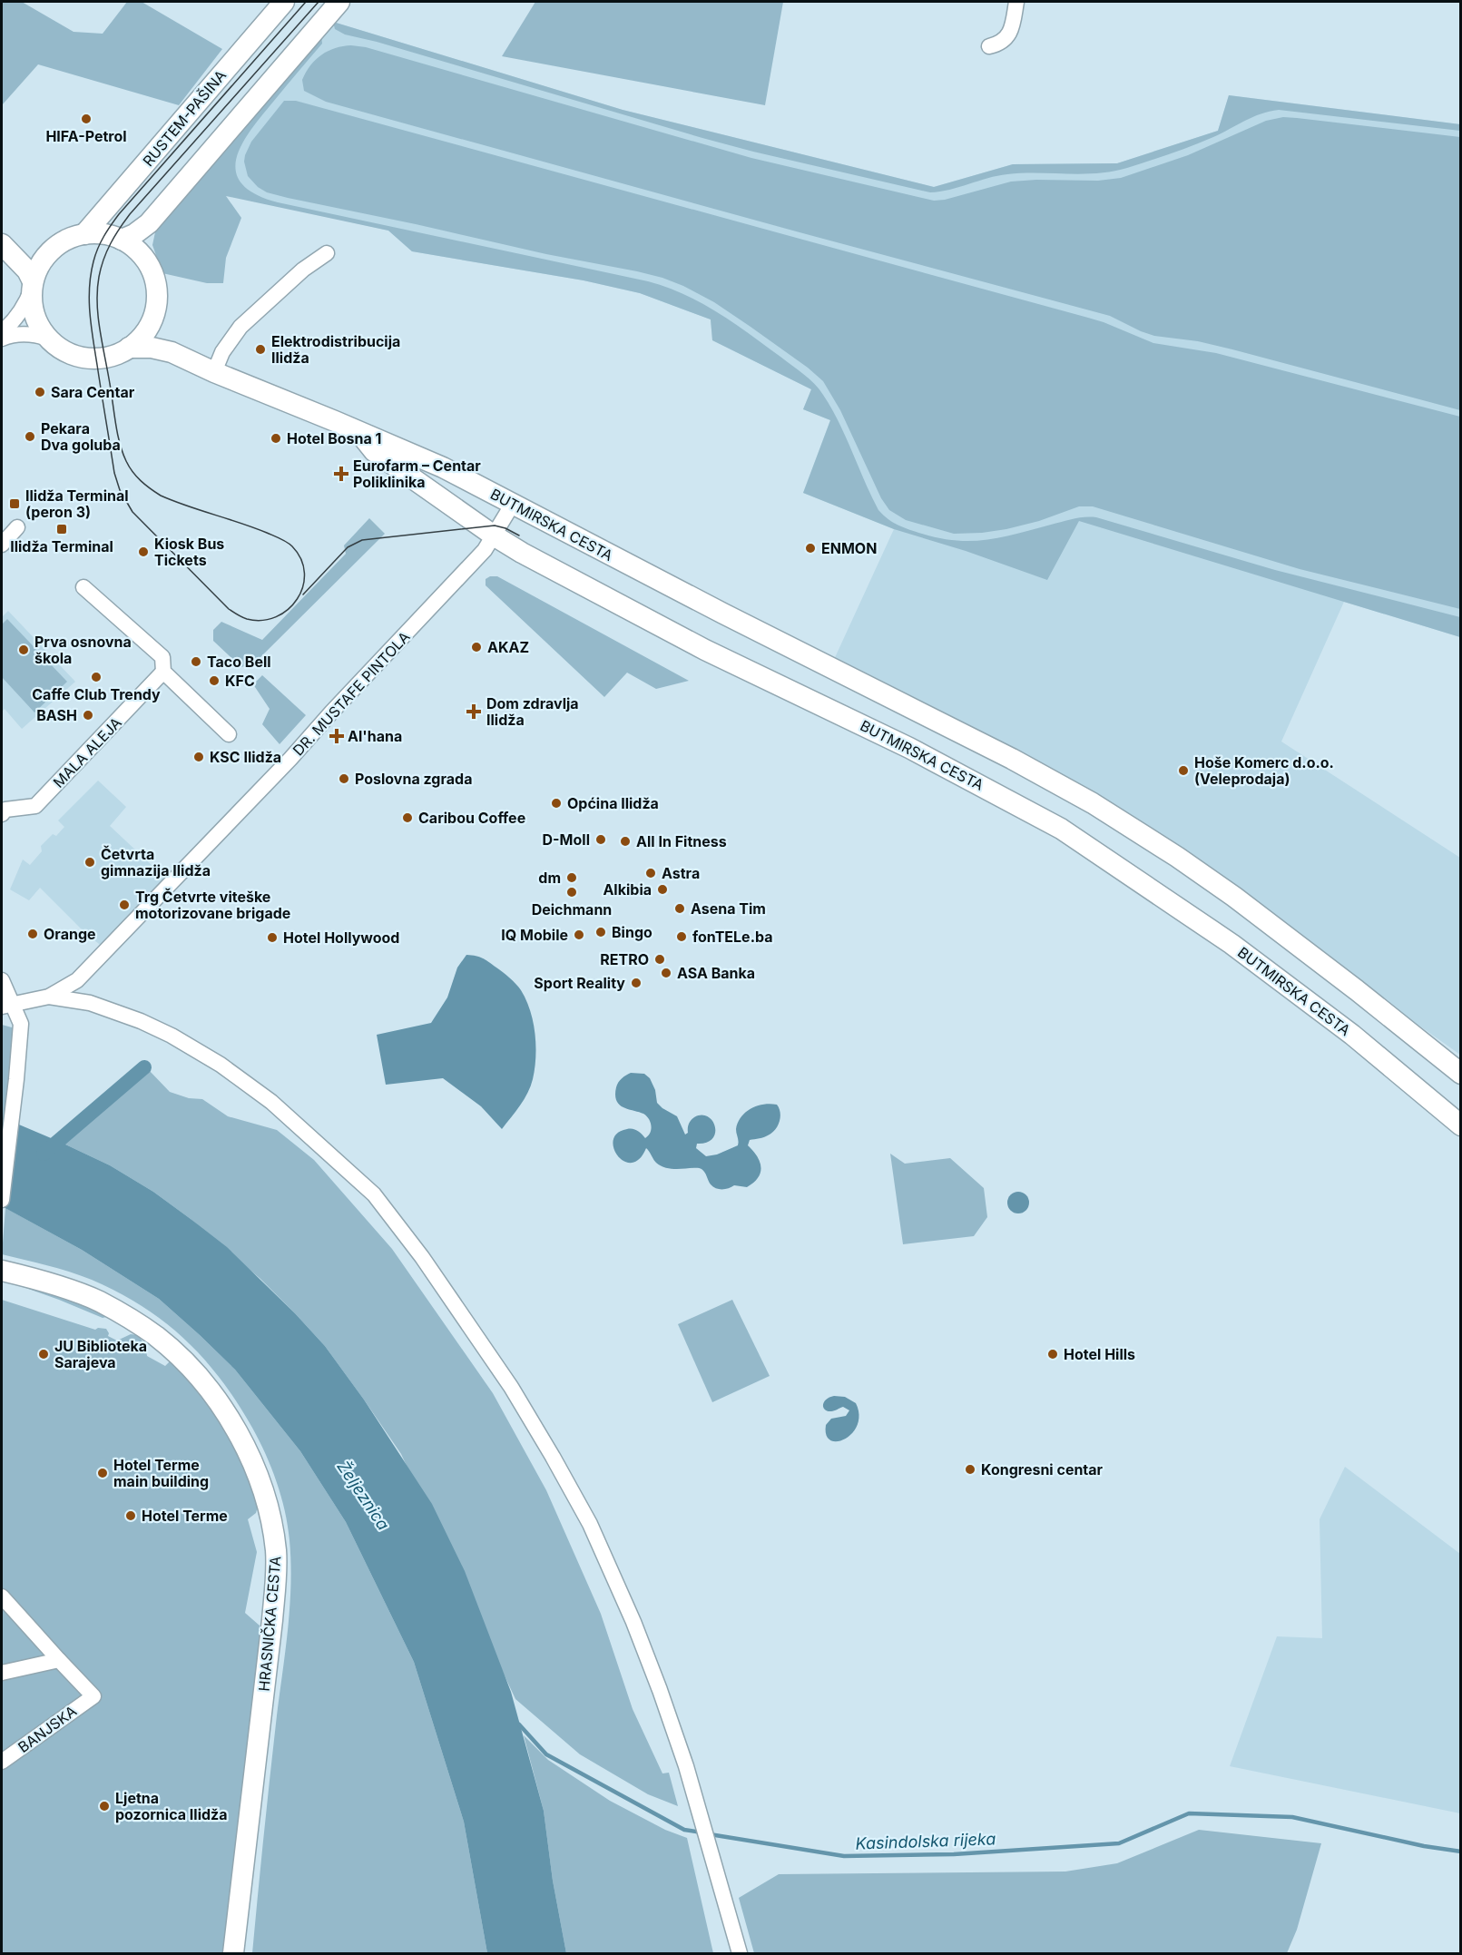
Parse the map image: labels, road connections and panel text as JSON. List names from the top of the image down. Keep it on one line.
{"streets":{"main road":["RUSTEM-PAŠINA","BUTMIRSKA CESTA","HRASNIČKA CESTA"],"street":["DR. MUSTAFE PINTOLA","MALA ALEJA","BANJSKA"]},"crossings":[["RUSTEM-PAŠINA","BUTMIRSKA CESTA"],["BUTMIRSKA CESTA","DR. MUSTAFE PINTOLA"]],"water":["Željeznica","Kasindolska rijeka"],"places":{"other":["HIFA-Petrol","Elektrodistribucija Ilidža","Sara Centar","Pekara Dva goluba","Hotel Bosna 1","ENMON","Kiosk Bus Tickets","AKAZ","Prva osnovna škola","Taco Bell","Caffe Club Trendy","KFC","BASH","KSC Ilidža","Hoše Komerc d.o.o. (Veleprodaja)","Poslovna zgrada","Općina Ilidža","Caribou Coffee","D-Moll","All In Fitness","Četvrta gimnazija Ilidža","Astra","dm","Alkibia","Deichmann","Trg Četvrte viteške motorizovane brigade","Asena Tim","Bingo","Orange","IQ Mobile","fonTELe.ba","Hotel Hollywood","RETRO","ASA Banka","Sport Reality","JU Biblioteka Sarajeva","Hotel Hills","Kongresni centar","Hotel Terme main building","Hotel Terme","Ljetna pozornica Ilidža"],"health":["Eurofarm – Centar Poliklinika","Dom zdravlja Ilidža","Al'hana"],"transit":["Ilidža Terminal (peron 3)","Ilidža Terminal"]}}
